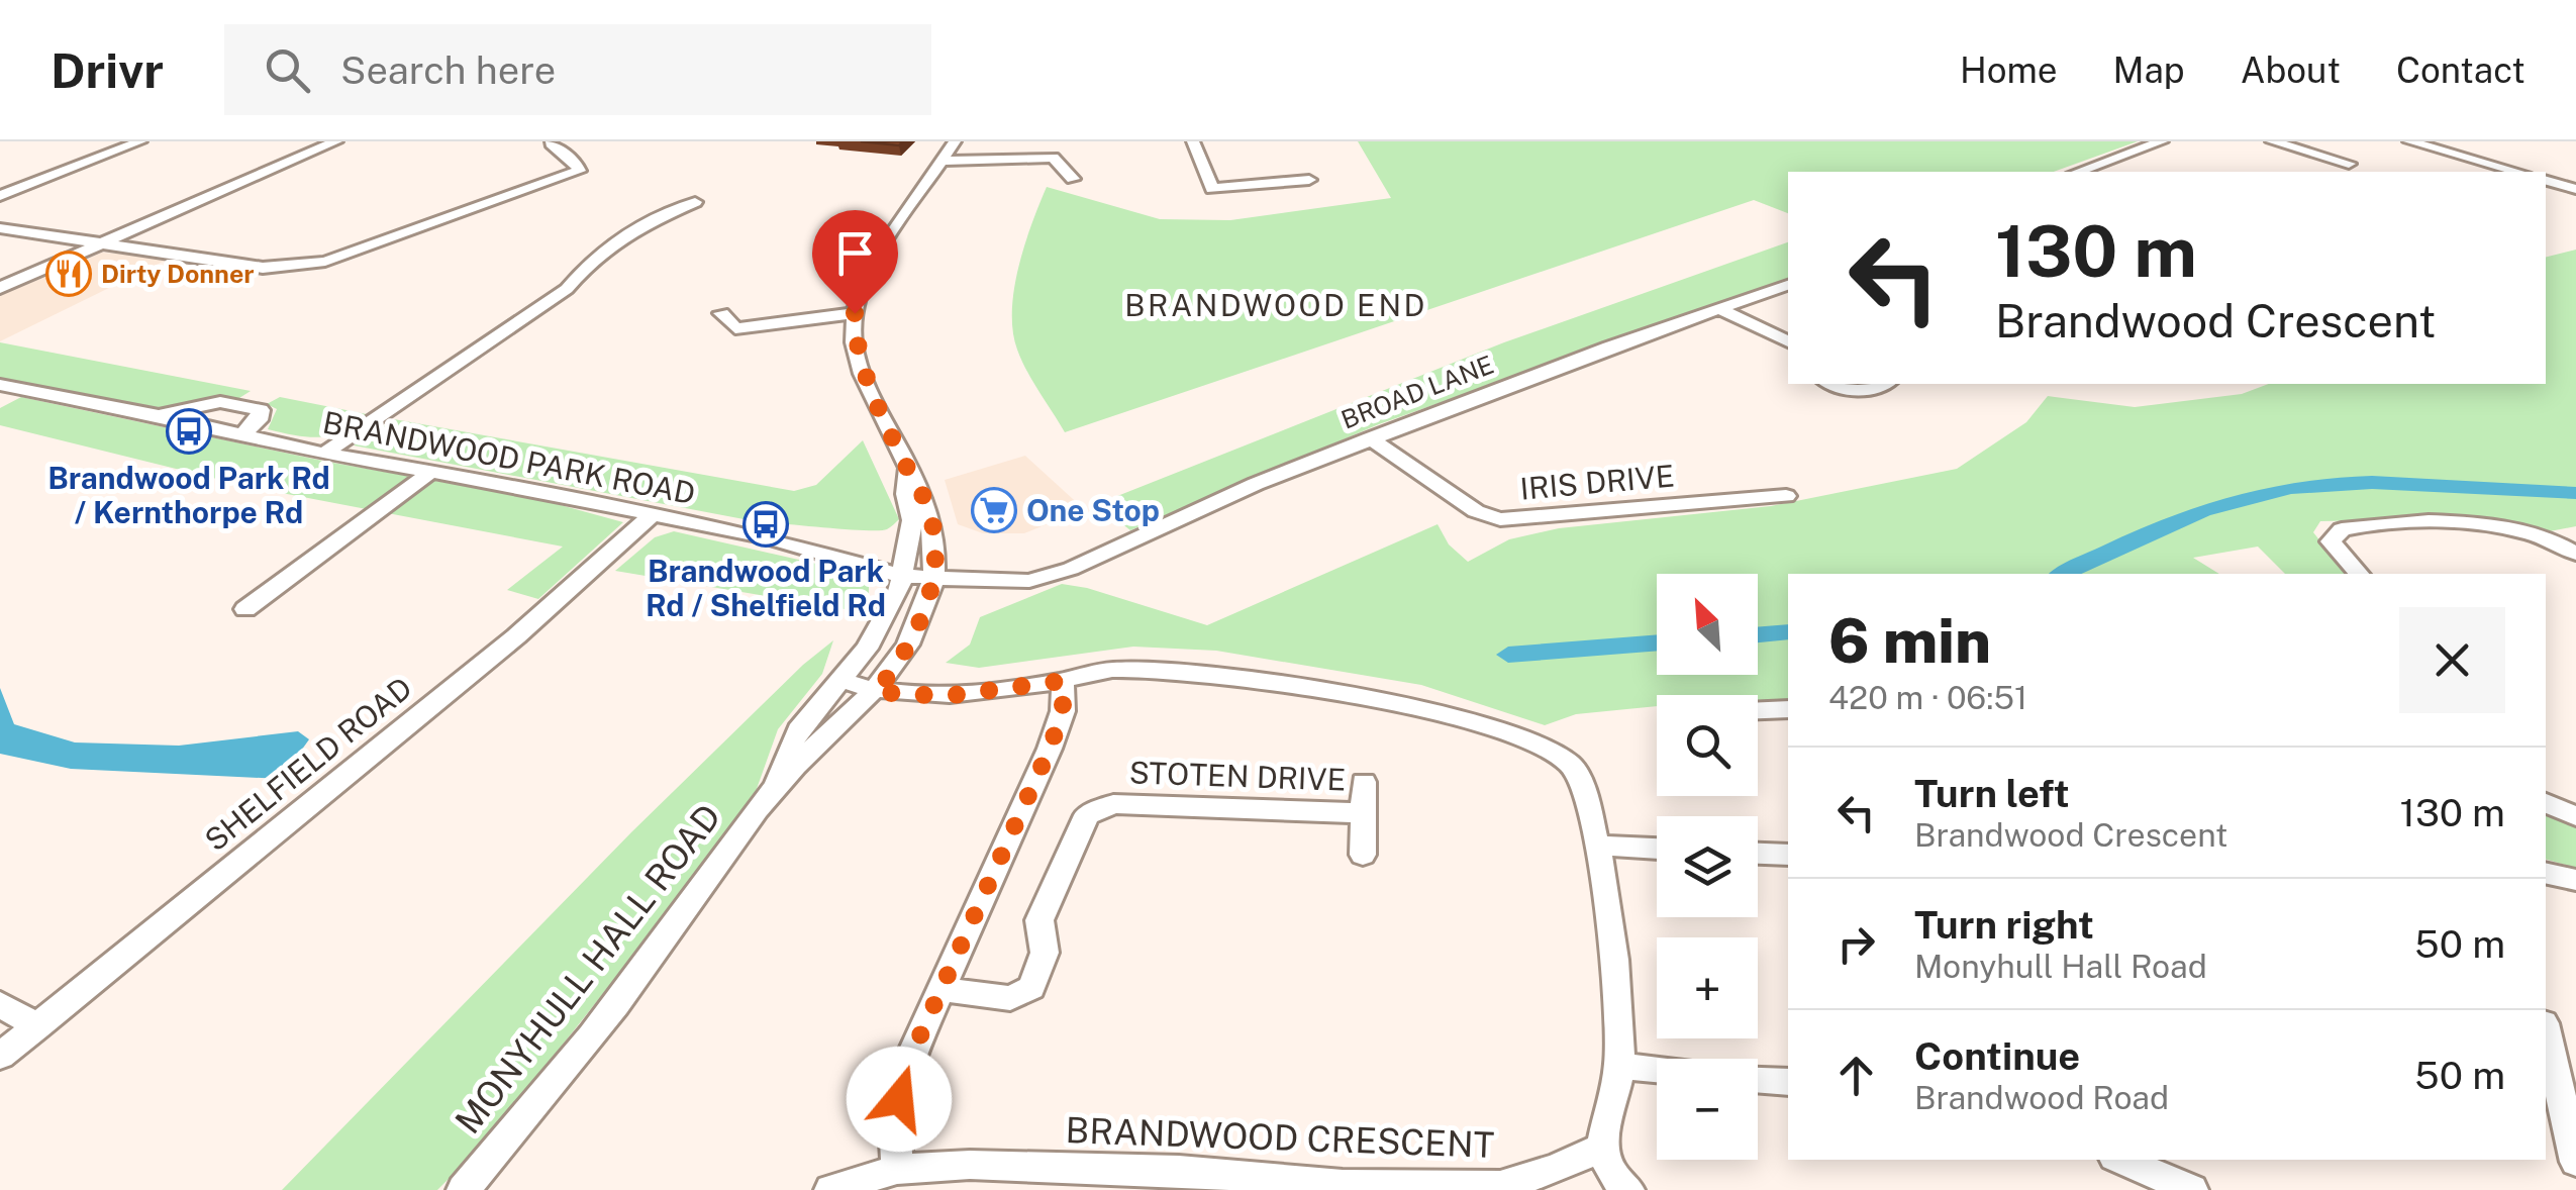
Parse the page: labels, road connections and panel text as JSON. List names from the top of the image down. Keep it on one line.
{"streets":{"street":["BROAD LANE","BRANDWOOD PARK ROAD","IRIS DRIVE","SHELFIELD ROAD","STOTEN DRIVE","MONYHULL HALL ROAD","BRANDWOOD CRESCENT"]},"crossings":[["BROAD LANE","BRANDWOOD PARK ROAD"],["BROAD LANE","IRIS DRIVE"],["BROAD LANE","MONYHULL HALL ROAD"],["BRANDWOOD PARK ROAD","SHELFIELD ROAD"],["BRANDWOOD PARK ROAD","MONYHULL HALL ROAD"]],"districts":["BRANDWOOD END"],"places":{"restaurant":["Dirty Donner"],"bus stop":["Brandwood Park Rd / Kernthorpe Rd","Brandwood Park Rd / Shelfield Rd"],"supermarket":["One Stop"]},"north":"top left","page":{"header":"Drivr","search":"Search here","nav":["Home","Map","About","Contact"],"turn":["130 m","Brandwood Crescent"],"map_buttons":["+","−"],"heading":["6 min","420 m · 06:51"],"list":[{"name":"Turn left","note":"Brandwood Crescent","value":"130 m"},{"name":"Turn right","note":"Monyhull Hall Road","value":"50 m"},{"name":"Continue","note":"Brandwood Road","value":"50 m"}]}}
